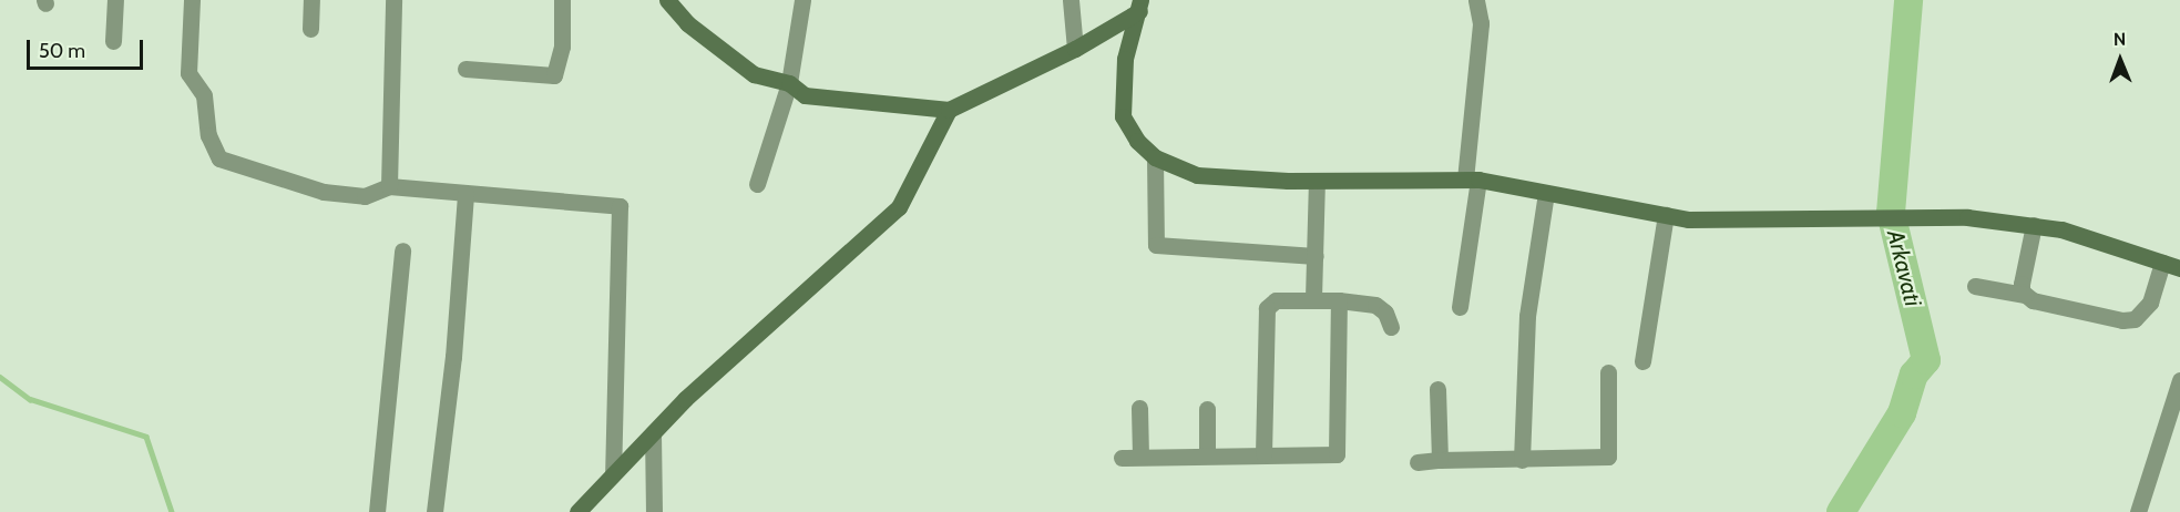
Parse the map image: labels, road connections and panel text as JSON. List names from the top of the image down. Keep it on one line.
{"water":["Arkavati"],"scale_bar":"50 m","north":"top"}
